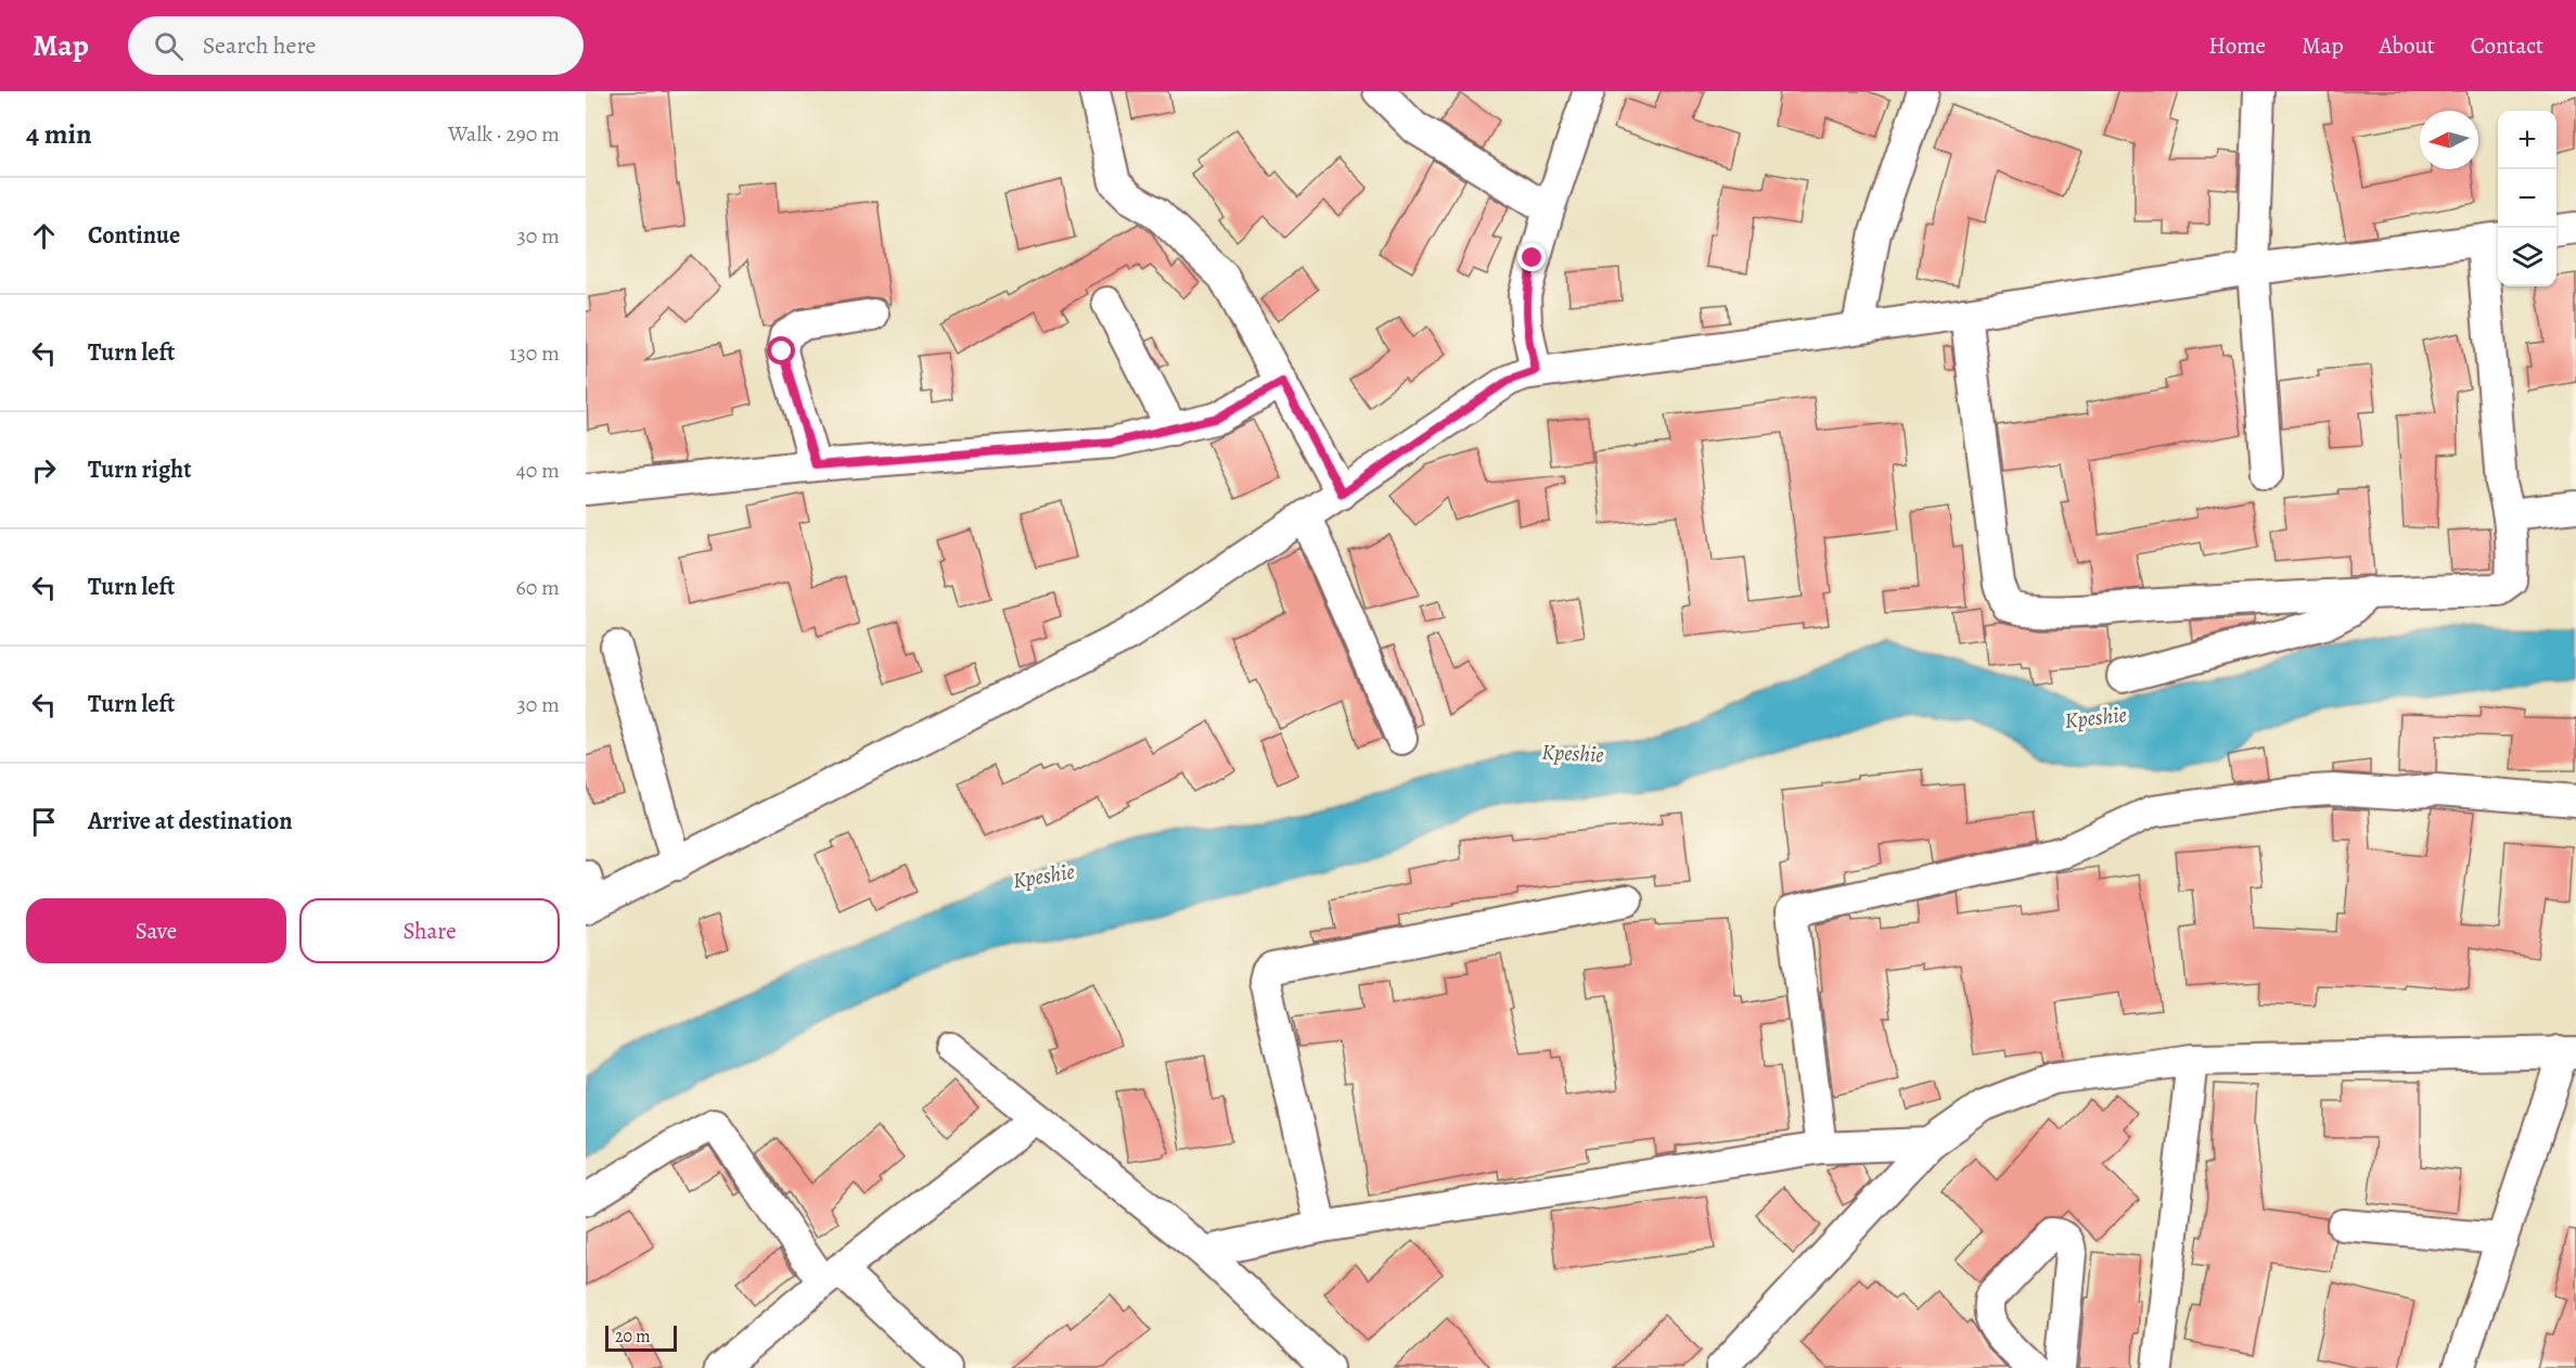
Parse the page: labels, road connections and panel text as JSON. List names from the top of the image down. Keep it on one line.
{"water":["Kpeshie"],"scale_bar":"20 m","north":"left","page":{"header":"Map","search":"Search here","nav":["Home","Map","About","Contact"],"heading":["4 min","Walk · 290 m"],"map_buttons":["+","−"],"list":[["Continue","30 m"],["Turn left","130 m"],["Turn right","40 m"],["Turn left","60 m"],["Turn left","30 m"],"Arrive at destination"],"buttons":["Save","Share"],"scale":"20 m"}}
